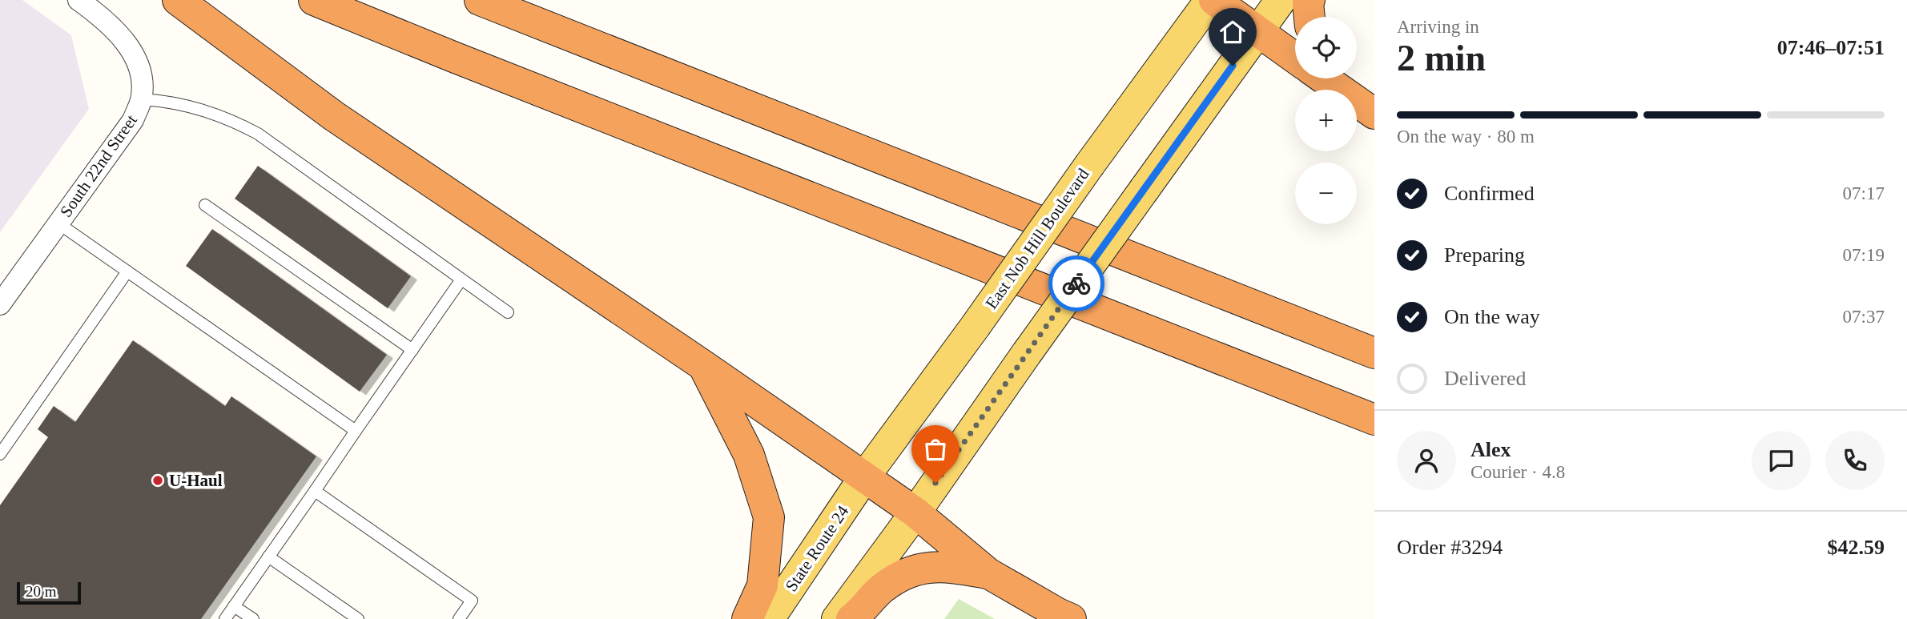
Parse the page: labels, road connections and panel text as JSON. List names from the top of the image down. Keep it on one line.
{"streets":{"main road":["East Nob Hill Boulevard","State Route 24"],"street":["South 22nd Street"]},"crossings":[["East Nob Hill Boulevard","State Route 24"]],"places":["U-Haul"],"scale_bar":"20 m","page":{"heading":["2 min","Arriving in","07:46–07:51"],"panel":["Alex","Courier · 4.8","Order #3294","$42.59"],"map_buttons":["+","−"],"bar":"On the way · 80 m","list":[["Confirmed","07:17"],["Preparing","07:19"],["On the way","07:37"],"Delivered"],"scale":"20 m"}}
